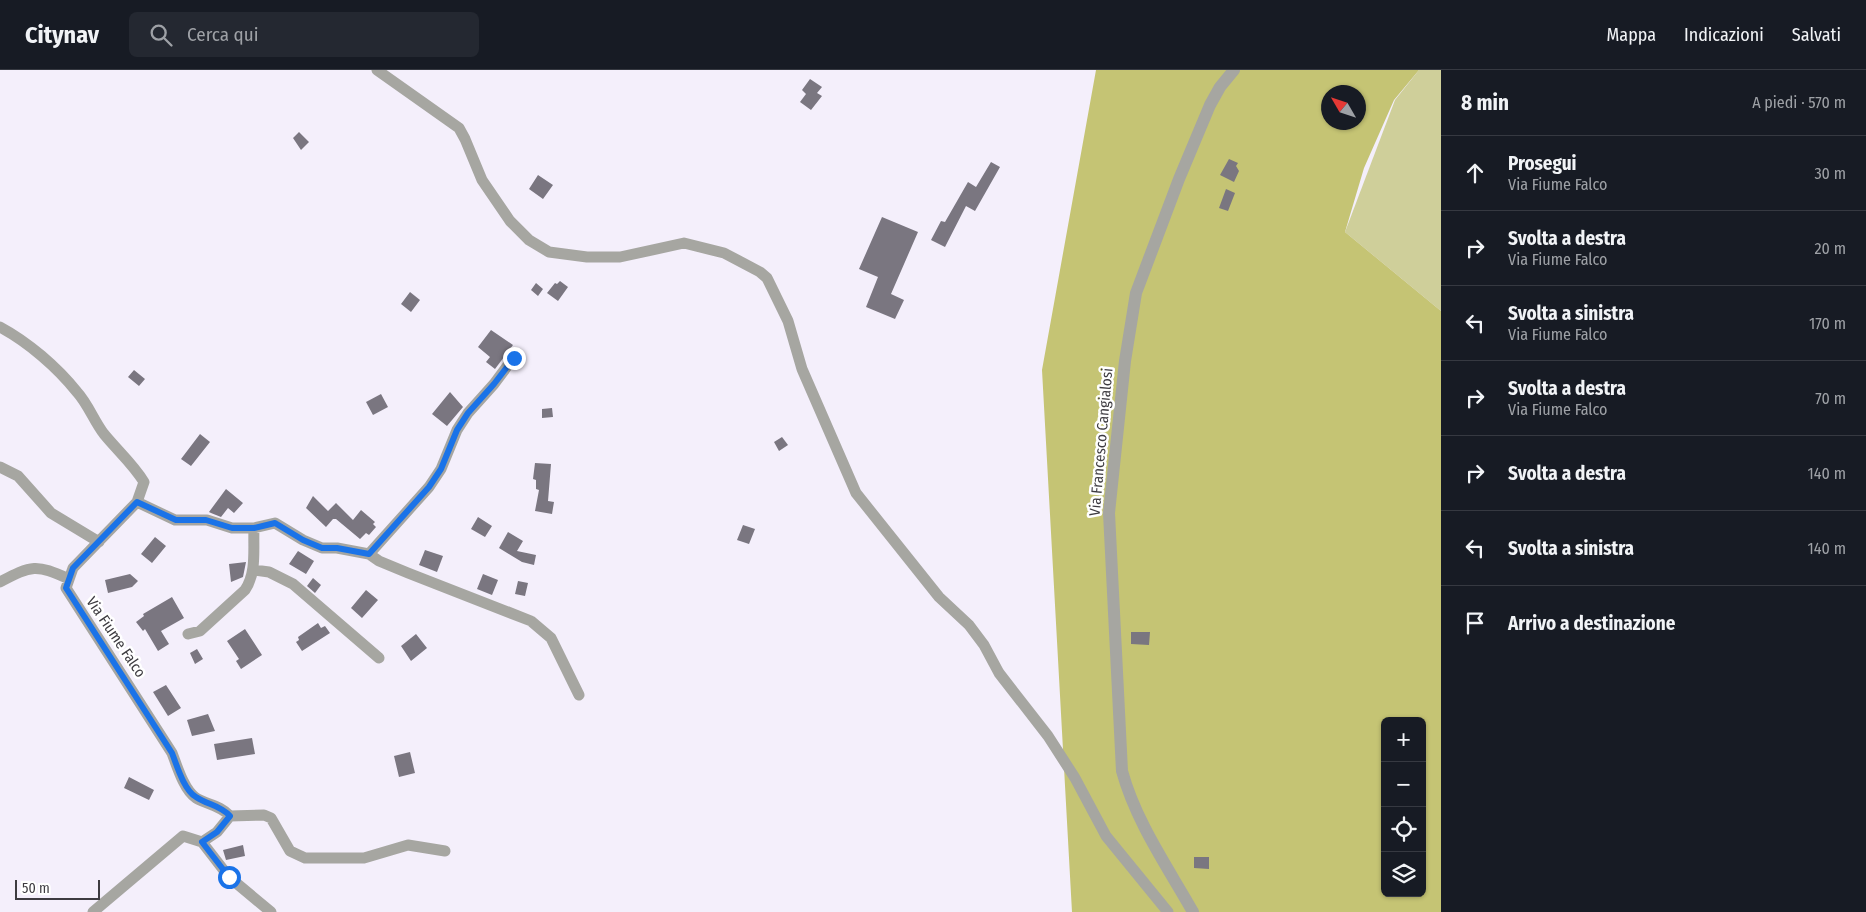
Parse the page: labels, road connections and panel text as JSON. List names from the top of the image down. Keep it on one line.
{"streets":{"street":["Via Francesco Cangialosi","Via Fiume Falco"]},"scale_bar":"50 m","north":"top left","page":{"header":"Citynav","search":"Cerca qui","nav":["Mappa","Indicazioni","Salvati"],"heading":["8 min","A piedi · 570 m"],"list":[["Prosegui","Via Fiume Falco","30 m"],["Svolta a destra","Via Fiume Falco","20 m"],["Svolta a sinistra","Via Fiume Falco","170 m"],["Svolta a destra","Via Fiume Falco","70 m"],["Svolta a destra","140 m"],["Svolta a sinistra","140 m"],"Arrivo a destinazione"],"map_buttons":["+","−"],"scale":"50 m"}}
